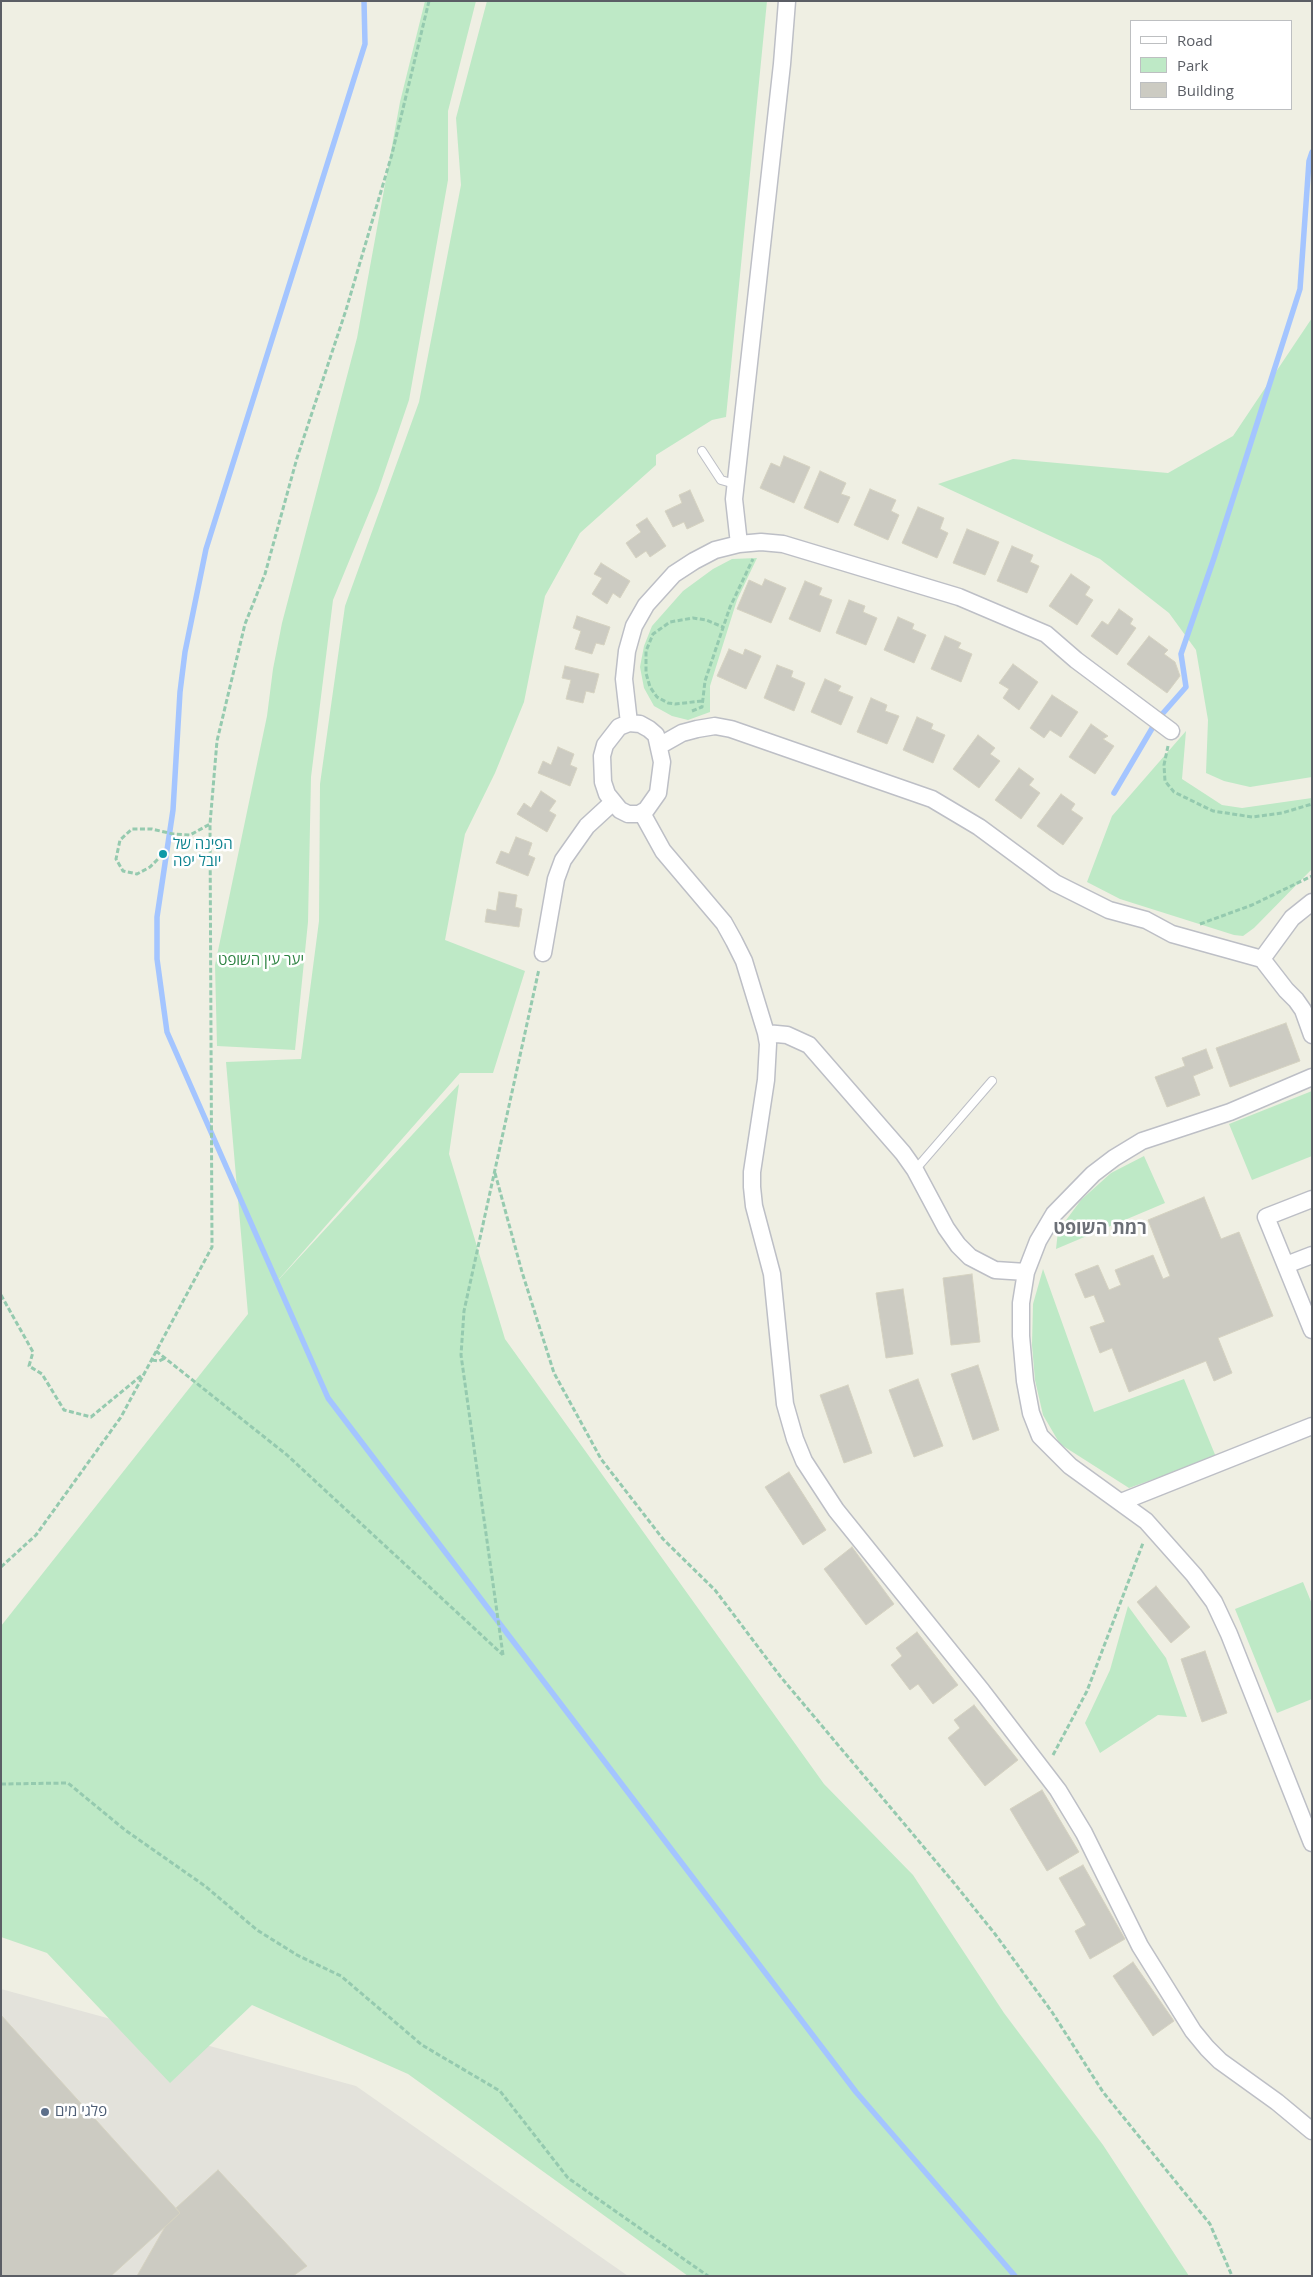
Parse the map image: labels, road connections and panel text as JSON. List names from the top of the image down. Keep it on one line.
{"districts":["רמת השופט"],"parks":["יער עין השופט"],"places":["הפינה של יובל יפה","פלגי מים"],"legend":["Road","Park","Building"]}
